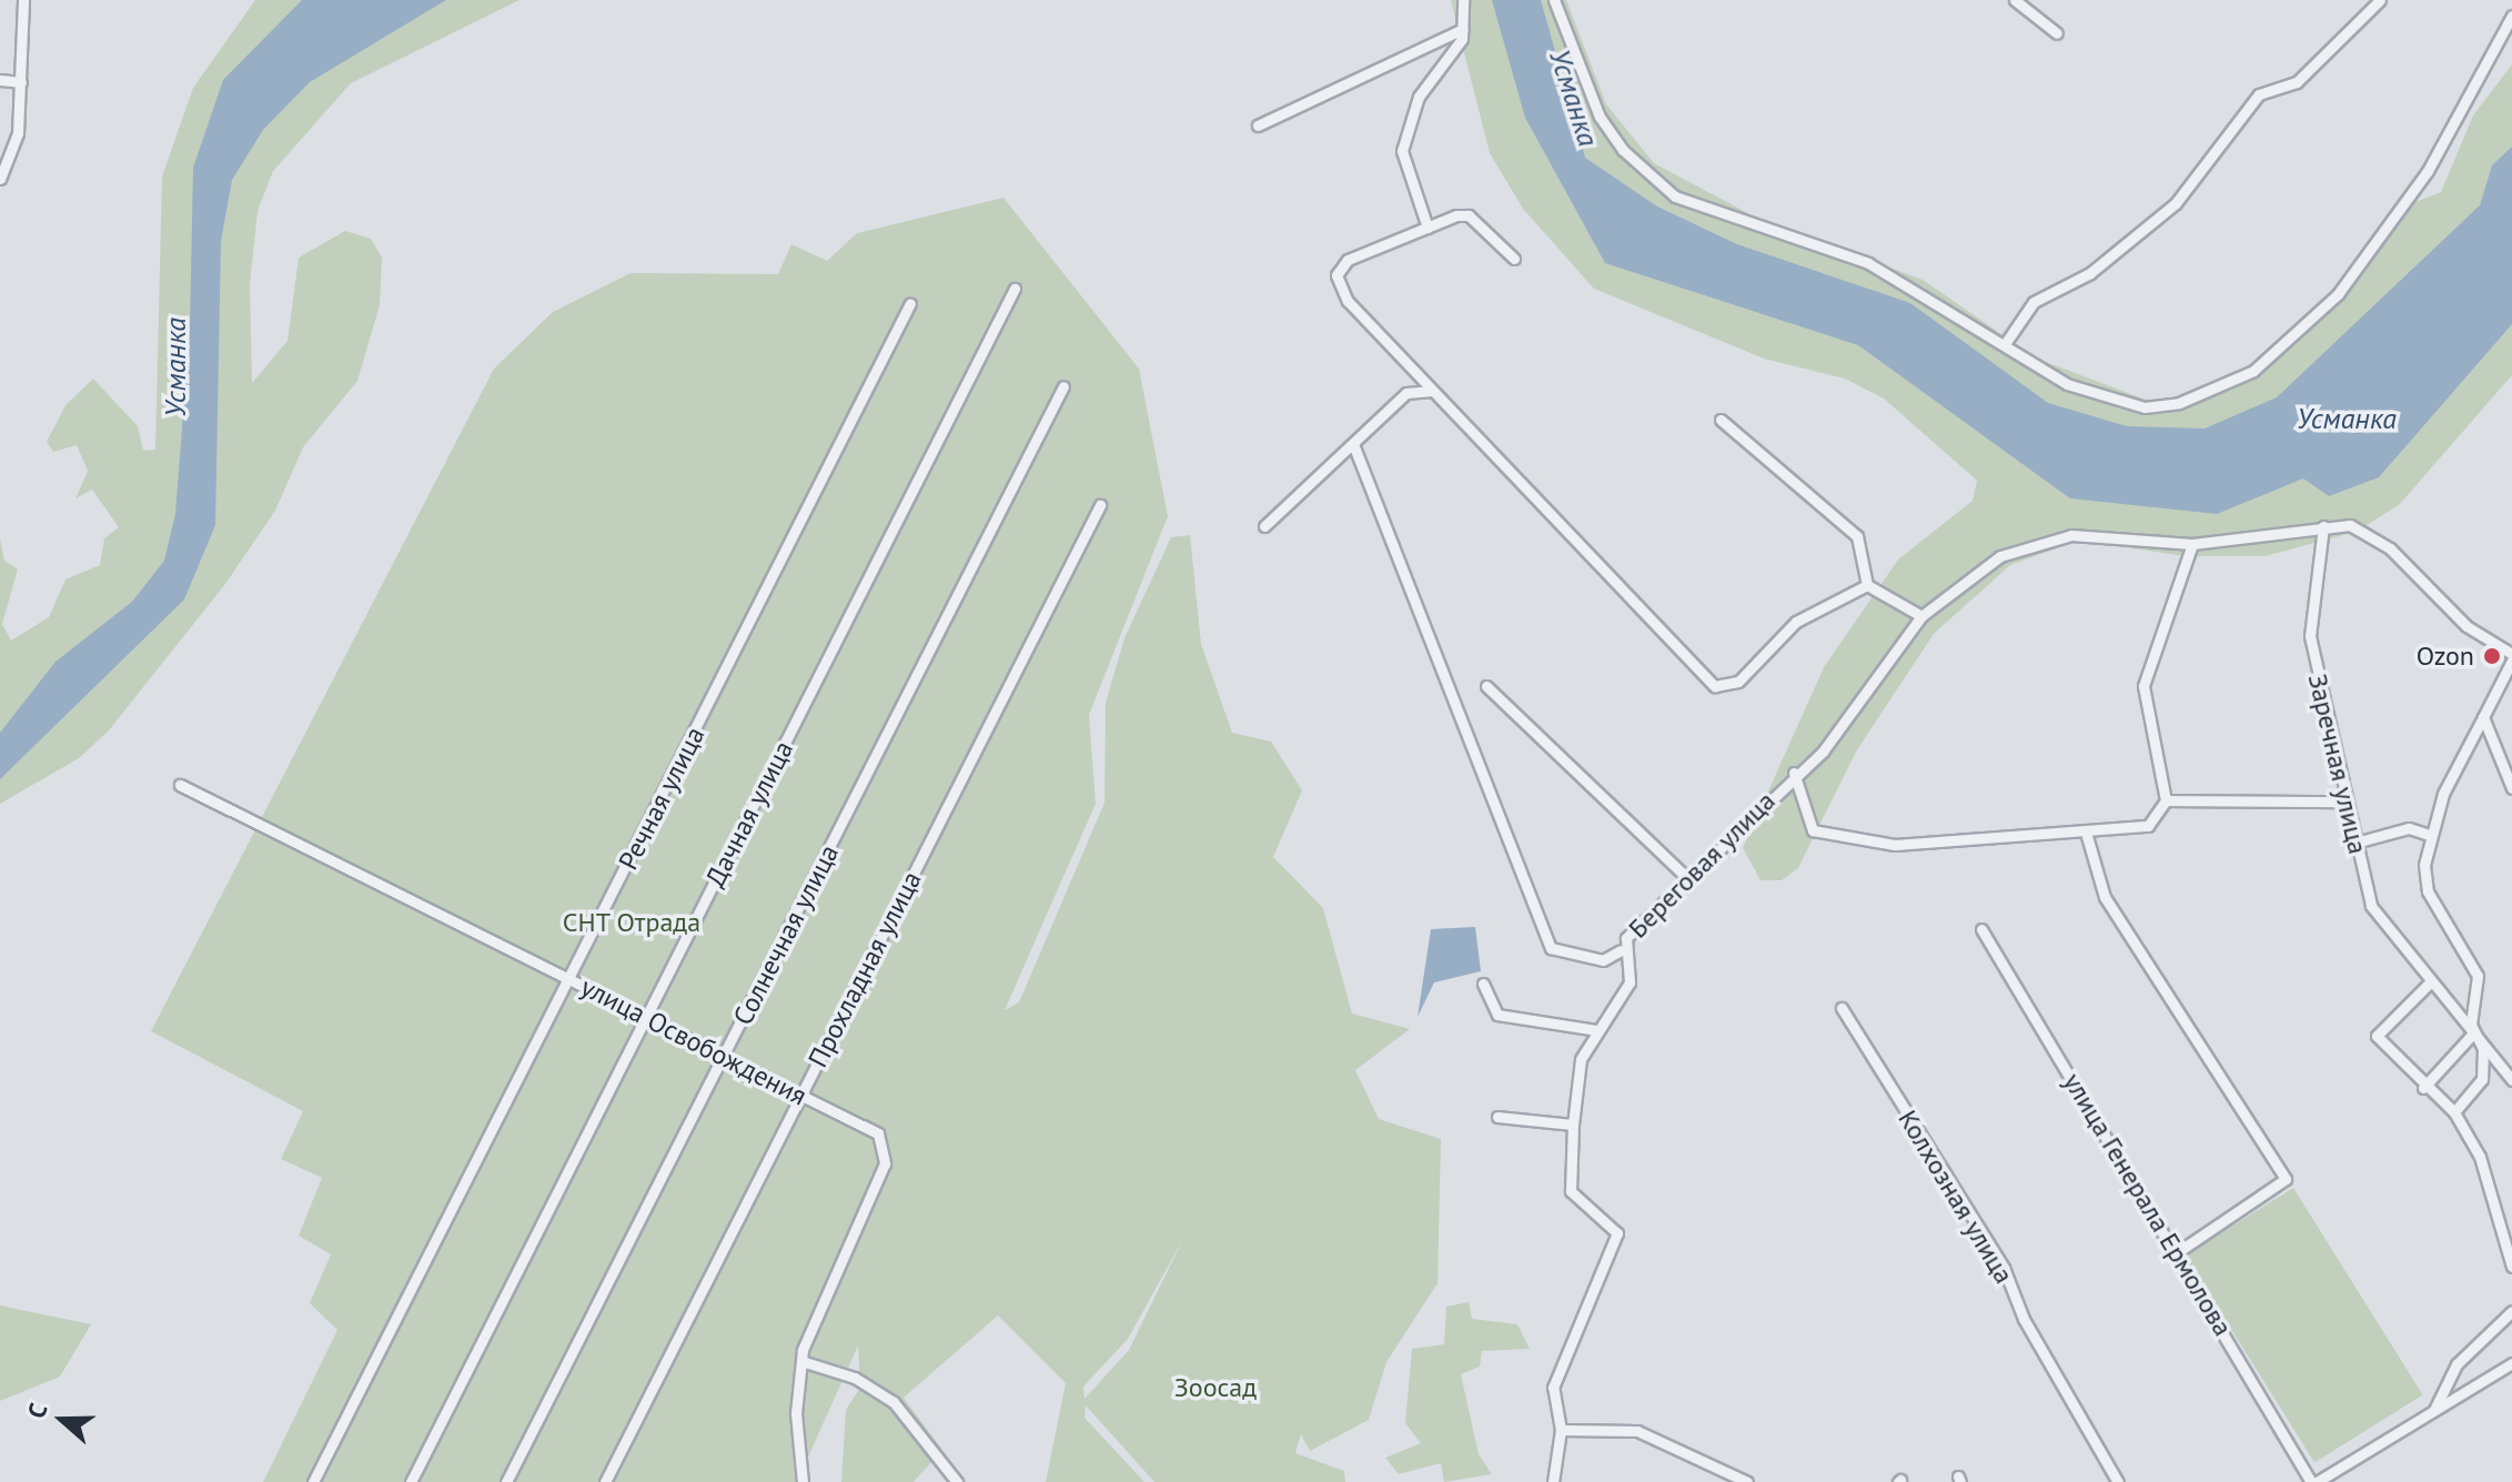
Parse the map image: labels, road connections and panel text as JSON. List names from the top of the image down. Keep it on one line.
{"streets":{"street":["Заречная улица","Речная улица","Дачная улица","Береговая улица","Солнечная улица","Прохладная улица","улица Освобождения","Колхозная улица","улица Генерала Ермолова"]},"crossings":[["Заречная улица","Береговая улица"],["Речная улица","улица Освобождения"],["Дачная улица","улица Освобождения"],["Солнечная улица","улица Освобождения"],["Прохладная улица","улица Освобождения"]],"water":["Усманка"],"parks":["СНТ Отрада","Зоосад"],"places":["Ozon"],"north":"left"}
